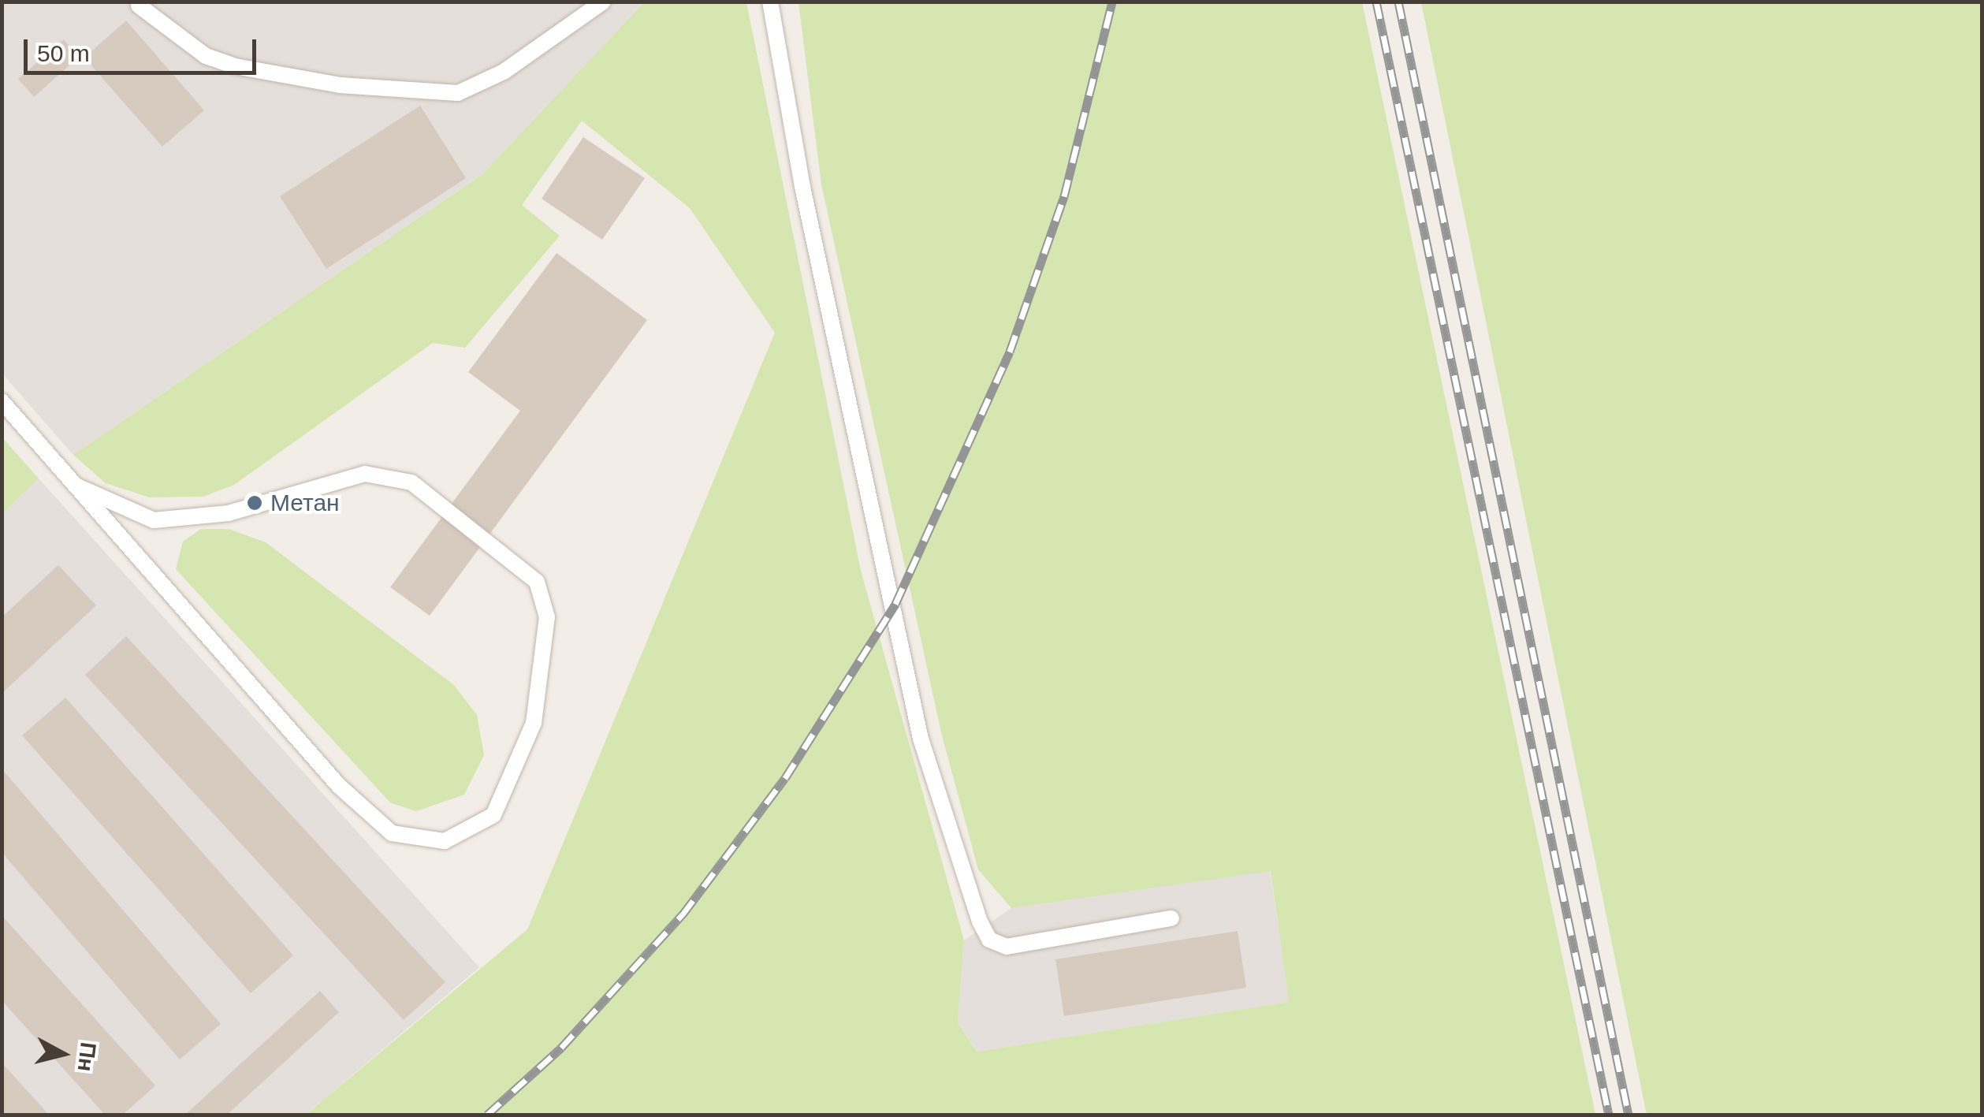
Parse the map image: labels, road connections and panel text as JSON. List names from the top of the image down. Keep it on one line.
{"places":["Метан"],"scale_bar":"50 m","north":"right"}
